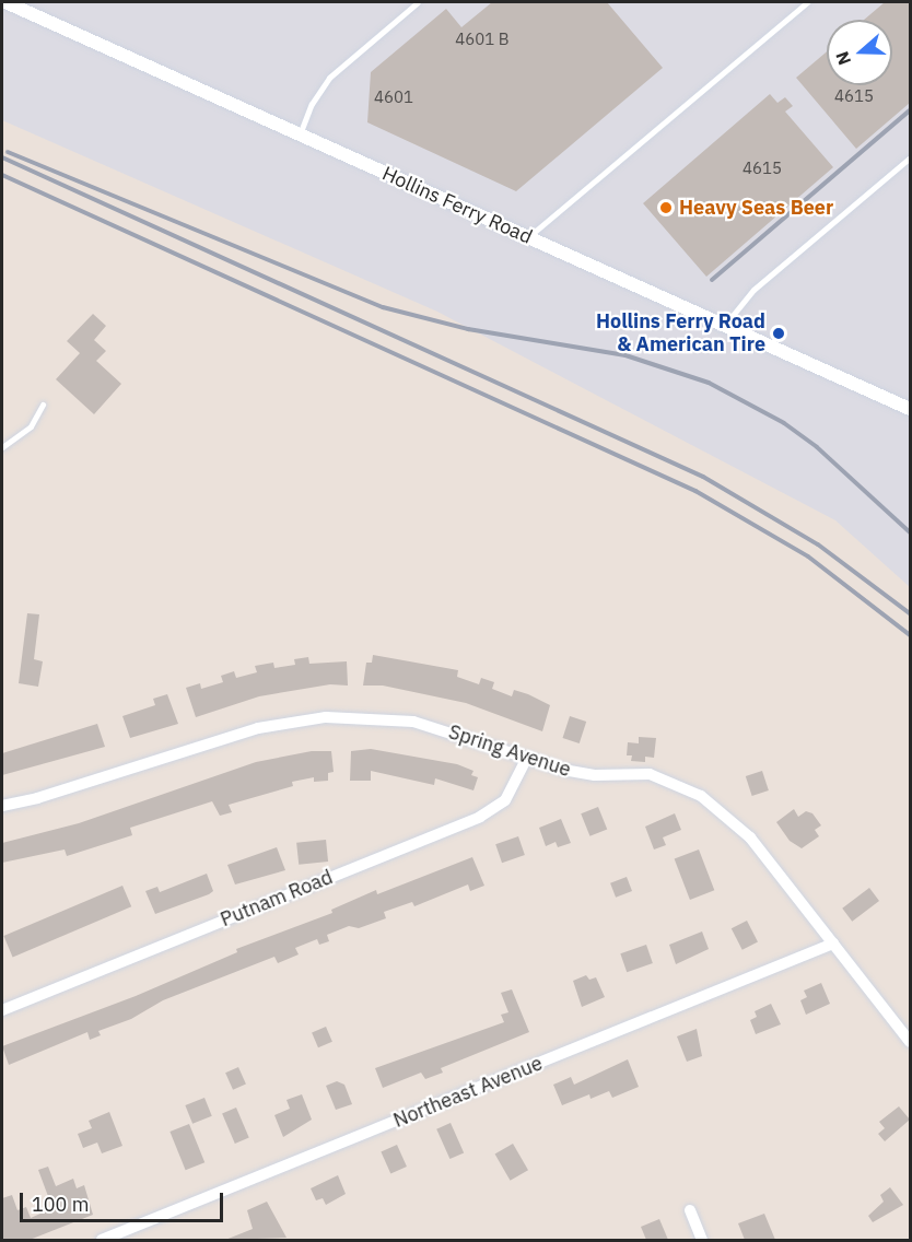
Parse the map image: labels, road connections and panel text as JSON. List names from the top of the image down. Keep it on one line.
{"streets":{"street":["Hollins Ferry Road","Spring Avenue","Putnam Road","Northeast Avenue"]},"crossings":[["Spring Avenue","Putnam Road"],["Spring Avenue","Northeast Avenue"]],"places":["Heavy Seas Beer","Hollins Ferry Road & American Tire"],"house_numbers":["4601 B","4615","4601","4615"],"scale_bar":"100 m","north":"left"}
